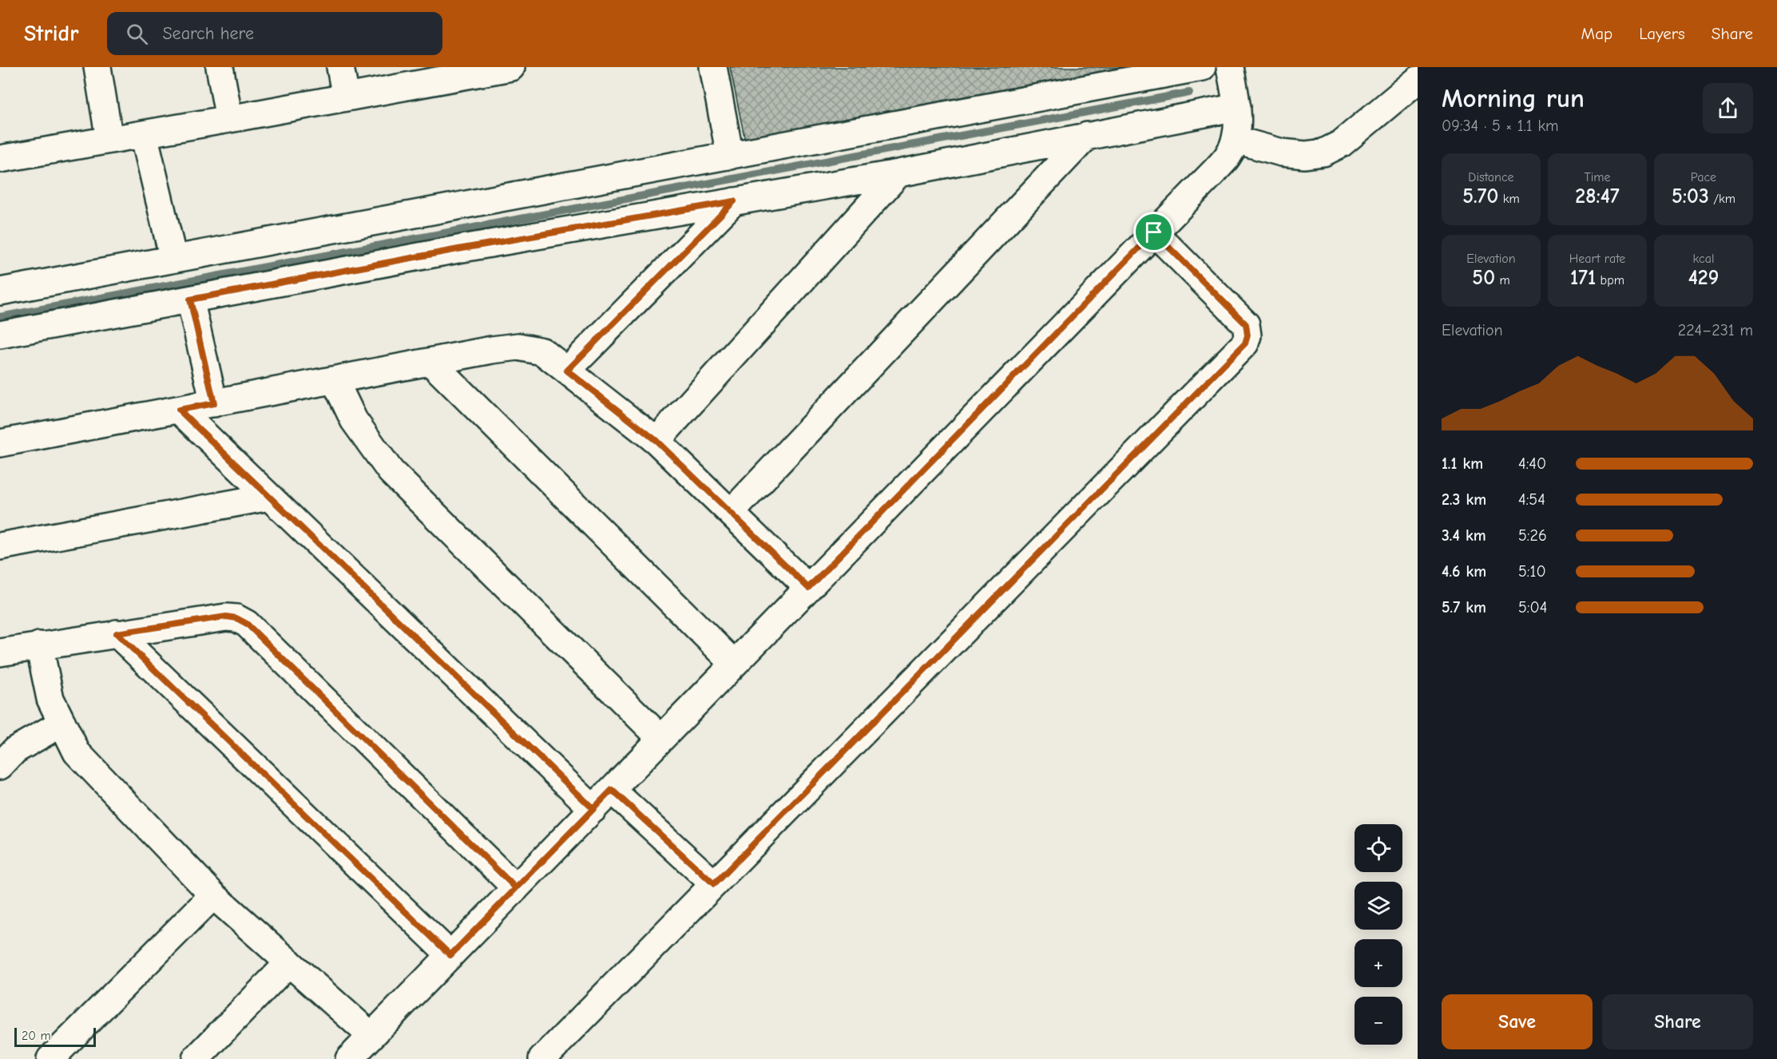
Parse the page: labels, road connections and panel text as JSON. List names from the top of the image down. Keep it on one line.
{"scale_bar":"20 m","page":{"header":"Stridr","search":"Search here","nav":["Map","Layers","Share"],"heading":["Morning run","09:34 · 5 × 1.1 km"],"stats":[["Distance","5.70 km"],["Time","28:47"],["Pace","5:03 /km"],["Elevation","50 m"],["Heart rate","171 bpm"],["kcal","429"]],"chart":["Elevation","224–231 m"],"list":[{"name":"1.1 km","note":"4:40"},{"name":"2.3 km","note":"4:54"},{"name":"3.4 km","note":"5:26"},{"name":"4.6 km","note":"5:10"},{"name":"5.7 km","note":"5:04"}],"map_buttons":["+","−"],"buttons":["Save","Share"],"scale":"20 m"}}
